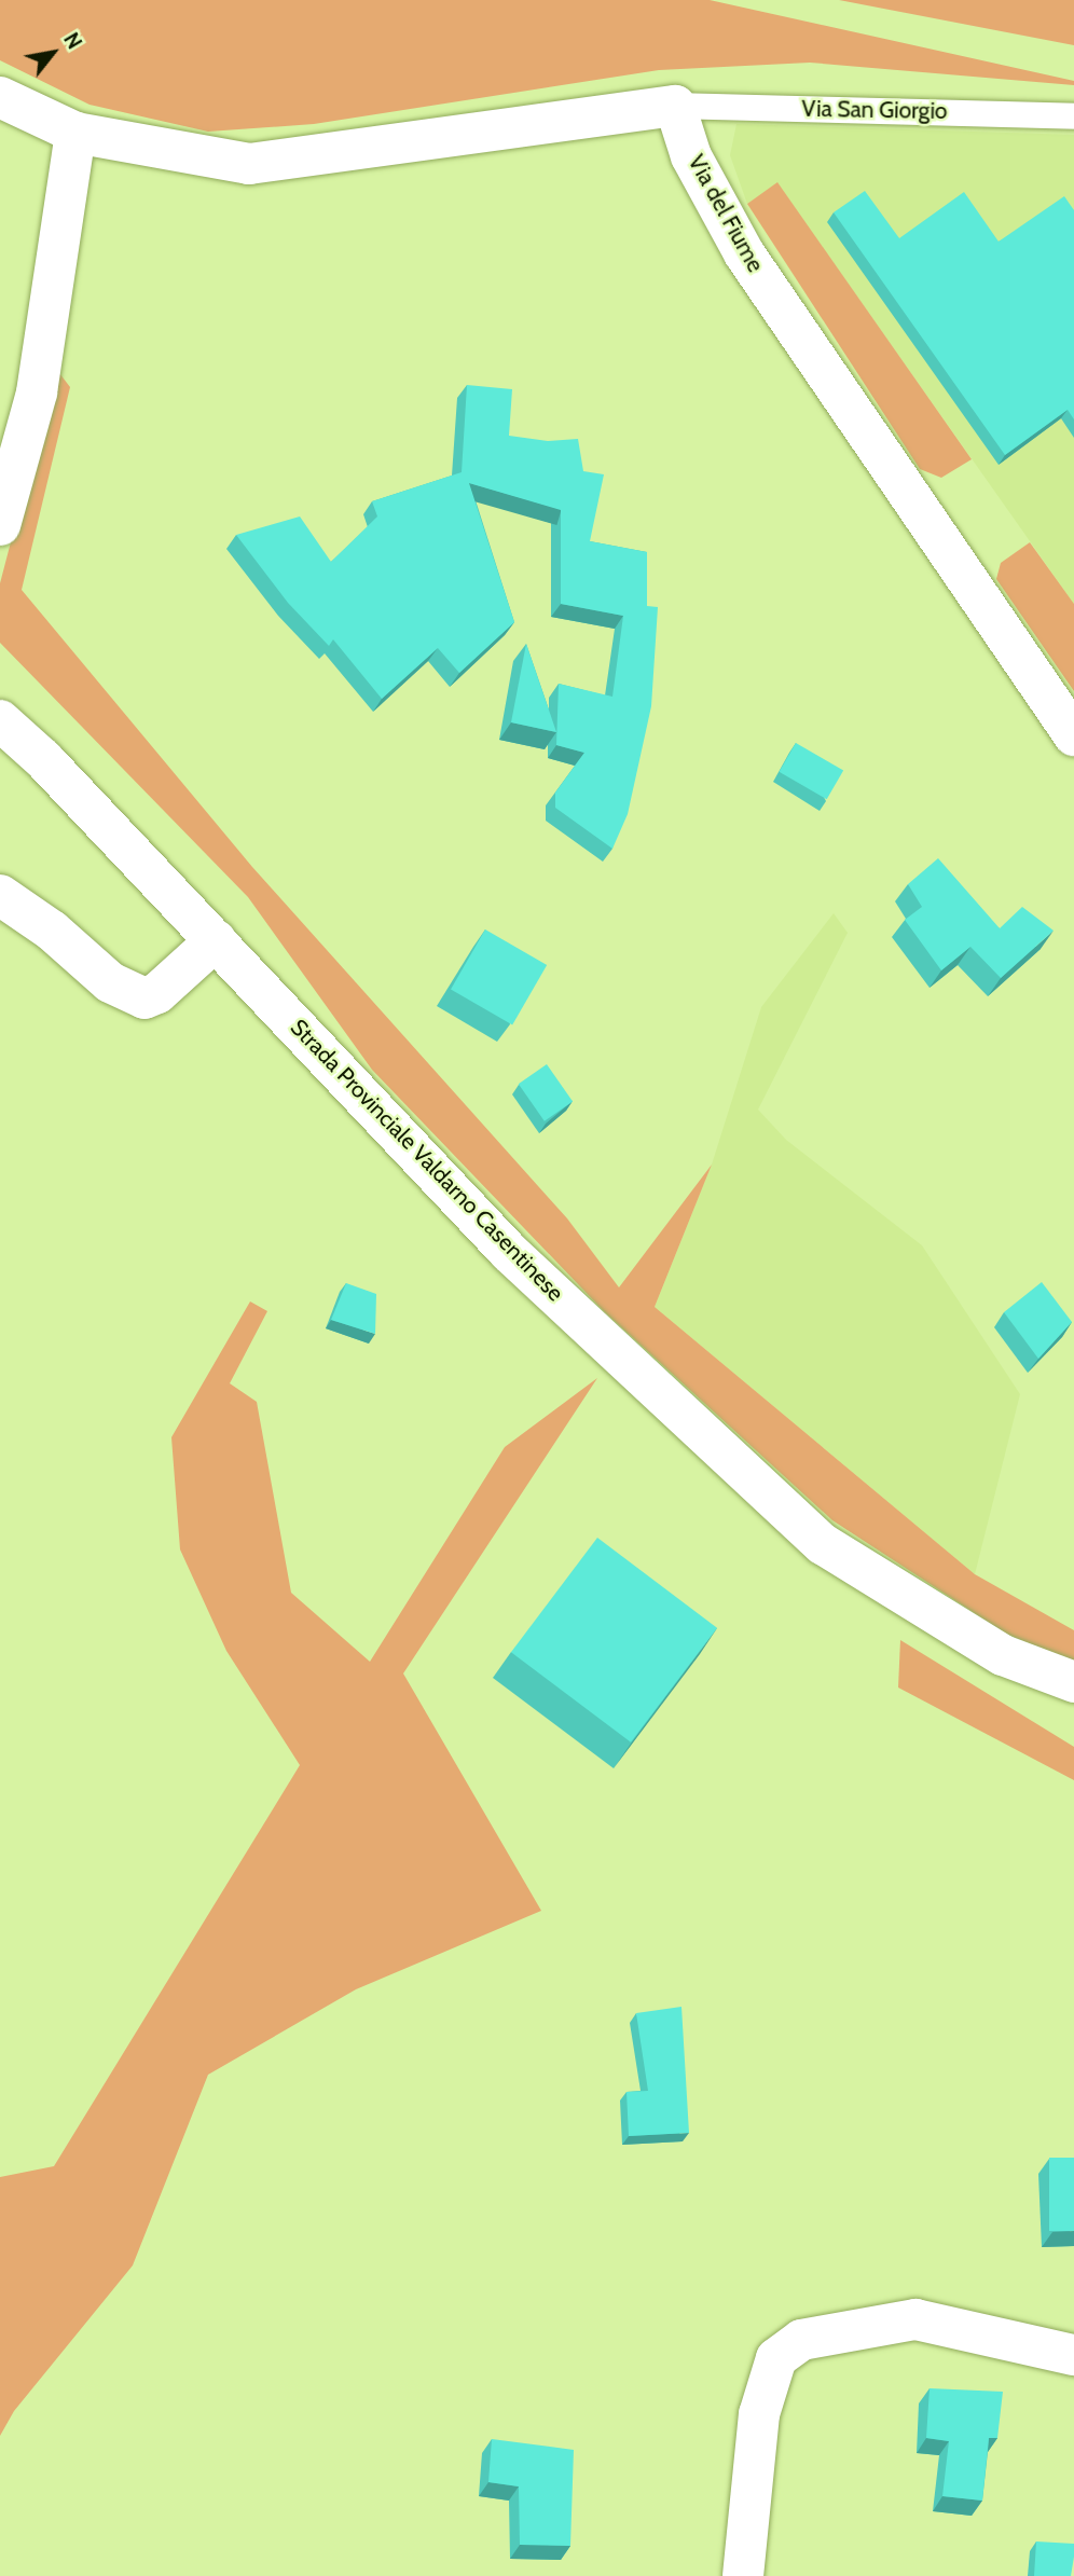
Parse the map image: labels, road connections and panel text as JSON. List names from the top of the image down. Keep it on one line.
{"streets":{"street":["Via del Fiume","Strada Provinciale Valdarno Casentinese"],"lane":["Via San Giorgio"]},"crossings":[["Via San Giorgio","Via del Fiume"]],"north":"top right"}
